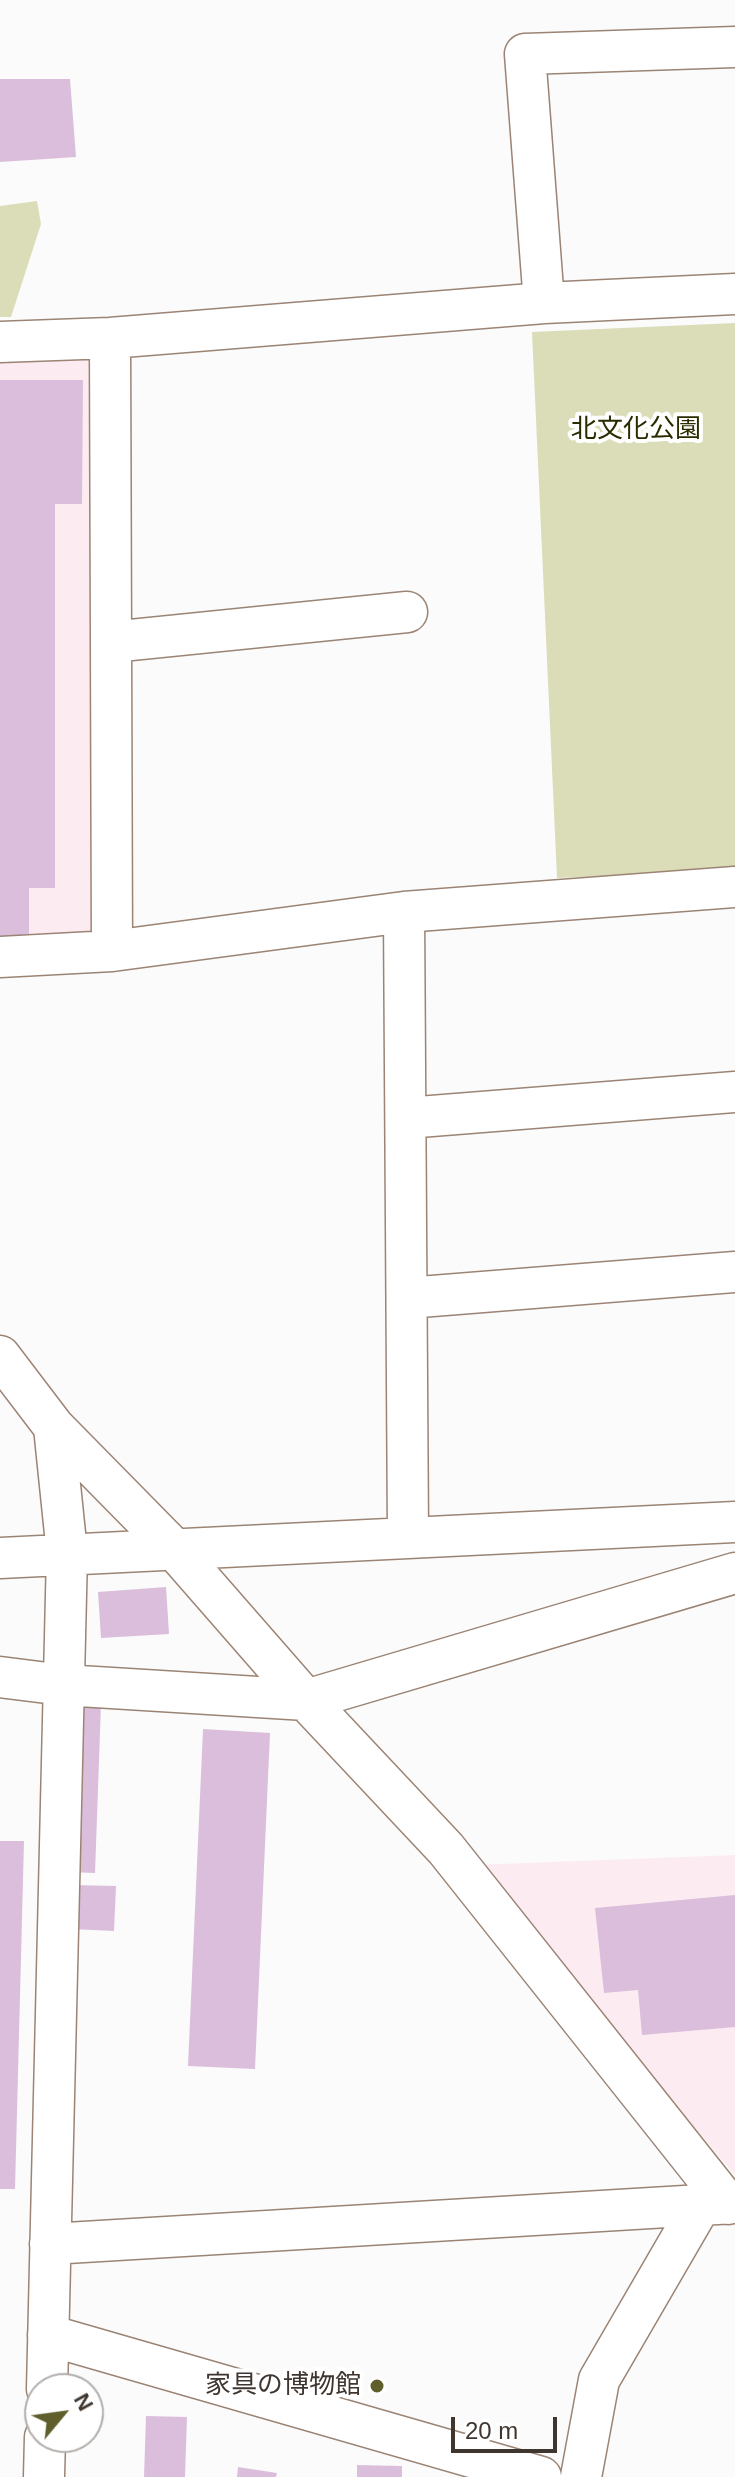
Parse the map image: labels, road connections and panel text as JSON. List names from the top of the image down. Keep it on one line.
{"parks":["北文化公園"],"places":["家具の博物館"],"scale_bar":"20 m","north":"top right"}
